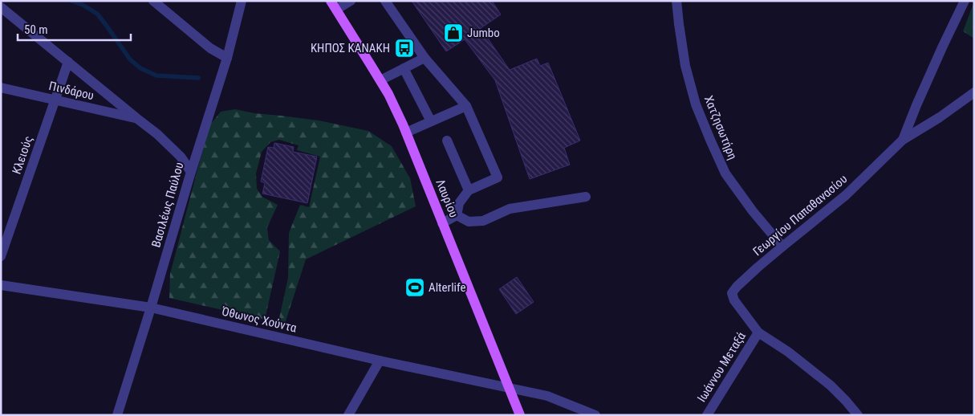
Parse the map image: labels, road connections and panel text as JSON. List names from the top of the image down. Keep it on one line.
{"streets":{"main road":["Λαυρίου"],"street":["Πινδάρου","Χατζησωτήρη","Κλειούς","Βασιλέως Παύλου","Γεωργίου Παπαθανασίου","Όθωνος Χούντα","Ιωάννου Μεταξά"]},"crossings":[["Πινδάρου","Κλειούς"],["Χατζησωτήρη","Γεωργίου Παπαθανασίου"],["Λαυρίου","Όθωνος Χούντα"],["Βασιλέως Παύλου","Όθωνος Χούντα"],["Γεωργίου Παπαθανασίου","Ιωάννου Μεταξά"]],"places":{"shop":["Jumbo"],"bus stop":["ΚΗΠΟΣ ΚΑΝΑΚΗ"],"sports":["Alterlife"]},"scale_bar":"50 m"}
